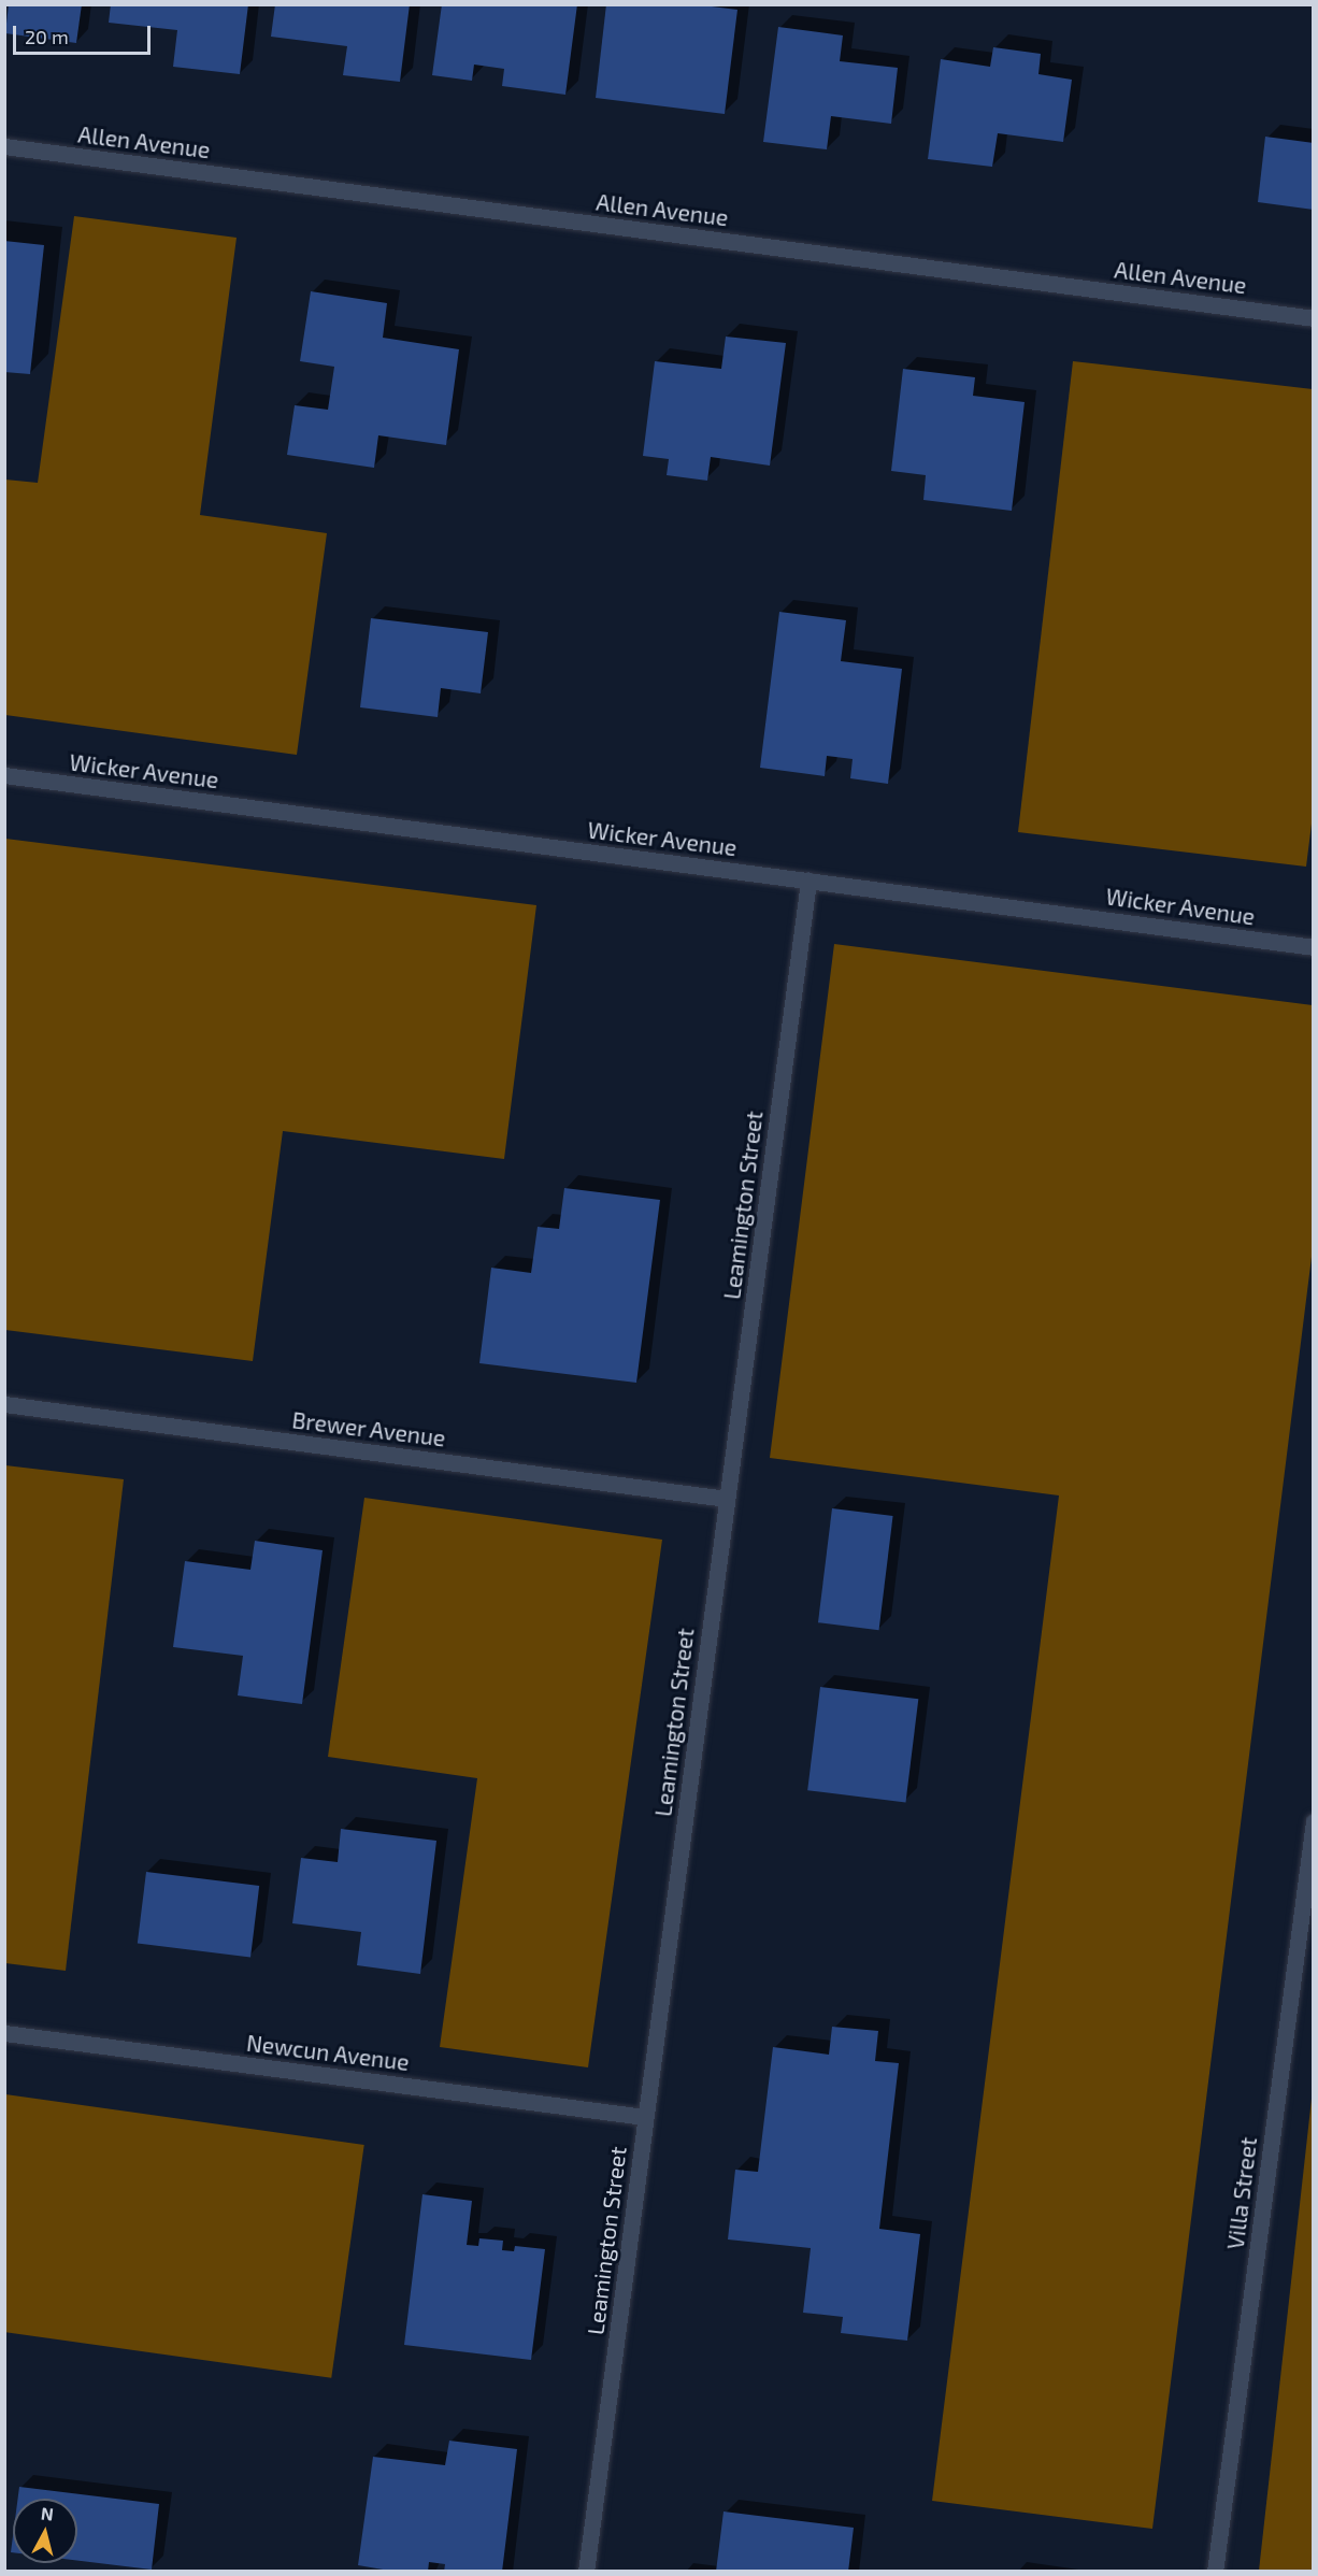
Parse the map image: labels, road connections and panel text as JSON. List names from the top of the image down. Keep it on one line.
{"streets":{"street":["Allen Avenue","Wicker Avenue","Leamington Street","Brewer Avenue","Newcun Avenue","Villa Street"]},"crossings":[["Wicker Avenue","Leamington Street"],["Leamington Street","Brewer Avenue"],["Leamington Street","Newcun Avenue"]],"scale_bar":"20 m","north":"top"}
